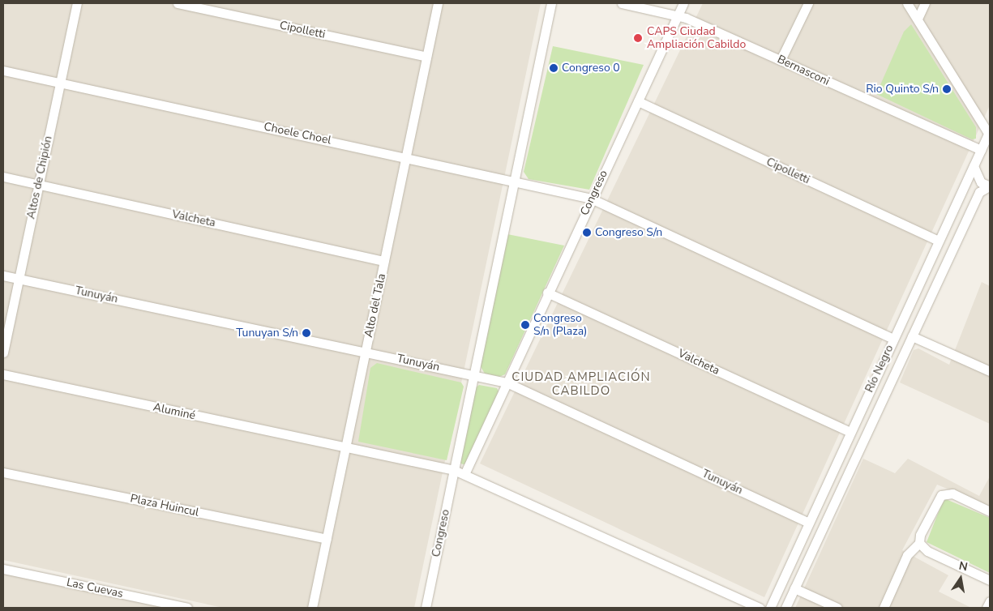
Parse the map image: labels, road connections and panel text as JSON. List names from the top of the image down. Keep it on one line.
{"streets":{"street":["Cipolletti","Bernasconi","Choele Choel","Altos de Chipión","Congreso","Valcheta","Tunuyán","Alto del Tala","Río Negro","Aluminé","Plaza Huincul","Las Cuevas"]},"crossings":[["Cipolletti","Congreso"],["Cipolletti","Alto del Tala"],["Cipolletti","Río Negro"],["Bernasconi","Congreso"],["Bernasconi","Río Negro"],["Choele Choel","Altos de Chipión"],["Choele Choel","Congreso"],["Choele Choel","Alto del Tala"],["Choele Choel","Río Negro"],["Altos de Chipión","Valcheta"],["Altos de Chipión","Tunuyán"],["Congreso","Valcheta"],["Congreso","Tunuyán"],["Congreso","Aluminé"],["Valcheta","Alto del Tala"],["Valcheta","Río Negro"],["Tunuyán","Alto del Tala"],["Tunuyán","Río Negro"],["Alto del Tala","Aluminé"],["Alto del Tala","Plaza Huincul"]],"districts":["CIUDAD AMPLIACIÓN CABILDO"],"places":["CAPS Ciudad Ampliación Cabildo","Congreso 0","Rio Quinto S/n","Congreso S/n","Congreso S/n (Plaza)","Tunuyan S/n"],"north":"top"}
